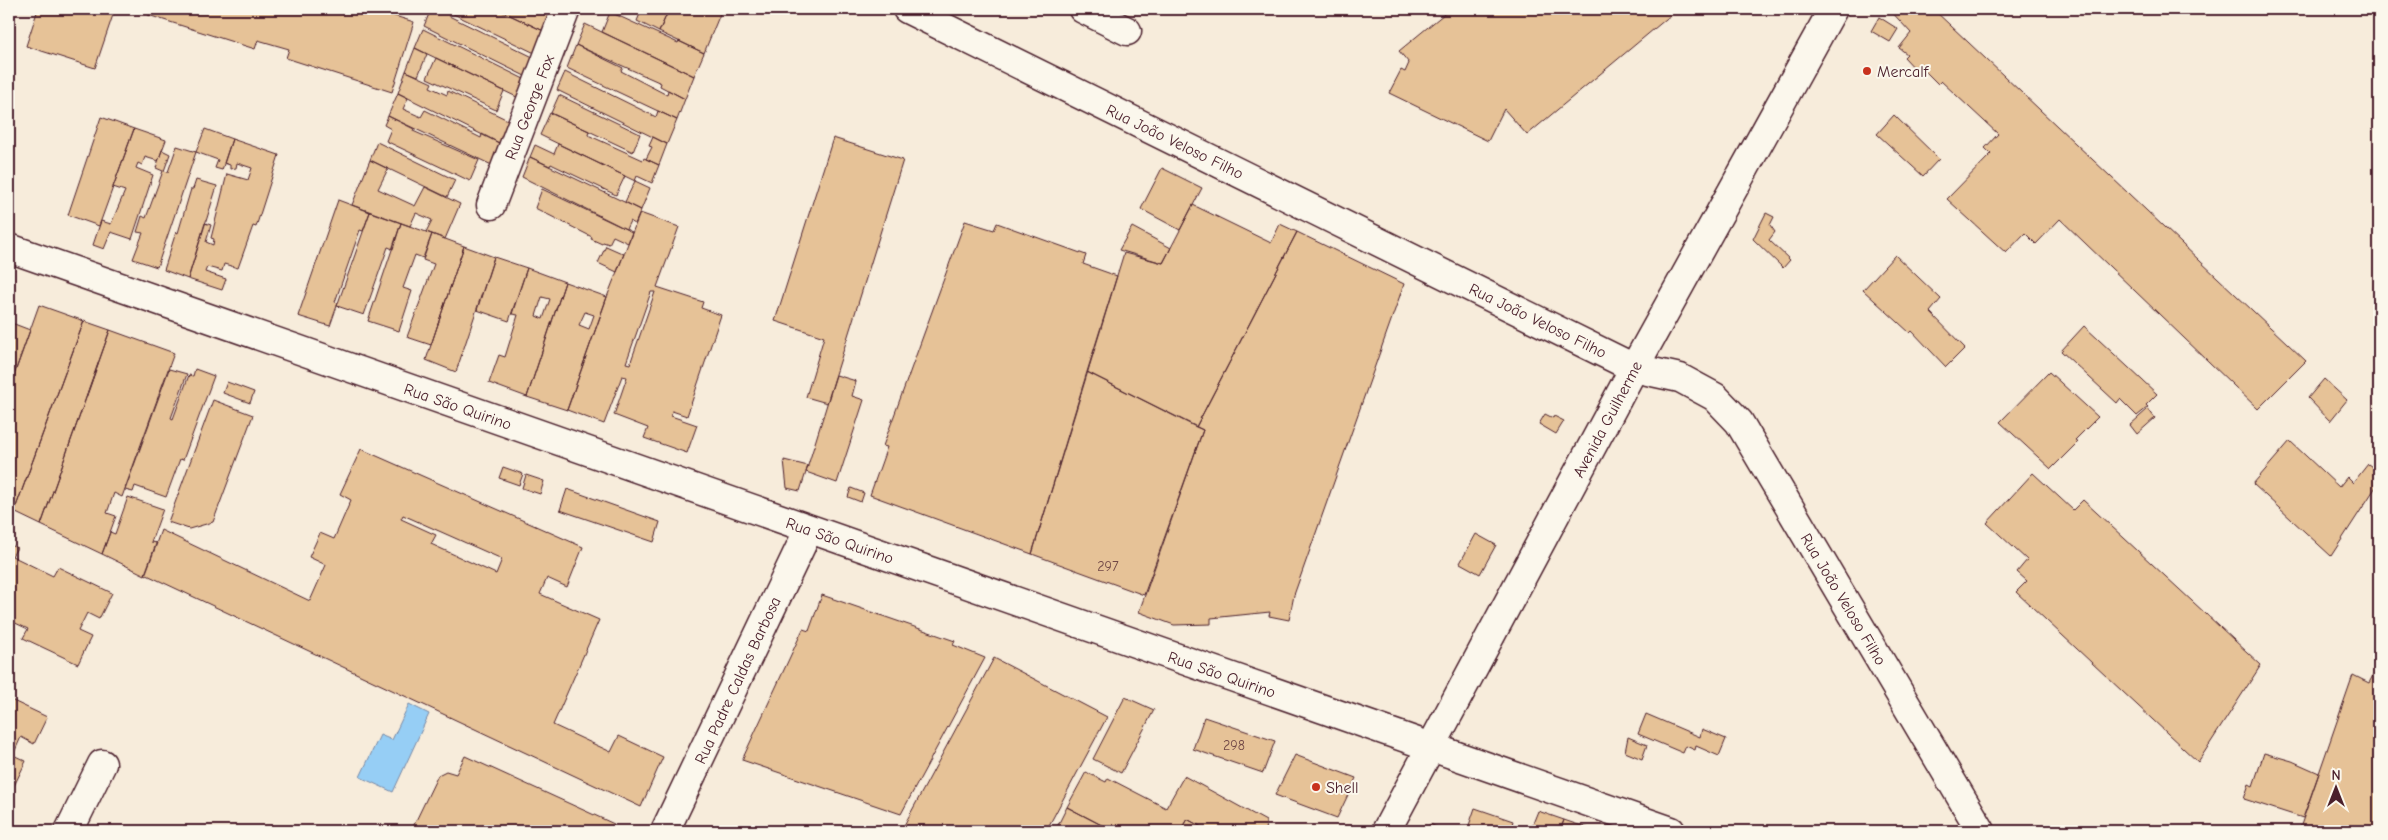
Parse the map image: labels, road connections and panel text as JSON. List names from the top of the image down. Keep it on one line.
{"streets":{"street":["Rua George Fox","Rua João Veloso Filho","Rua São Quirino","Avenida Guilherme","Rua Padre Caldas Barbosa"]},"crossings":[["Rua João Veloso Filho","Avenida Guilherme"],["Rua São Quirino","Avenida Guilherme"],["Rua São Quirino","Rua Padre Caldas Barbosa"]],"places":["Mercalf","Shell"],"house_numbers":["297","298"],"north":"top"}
